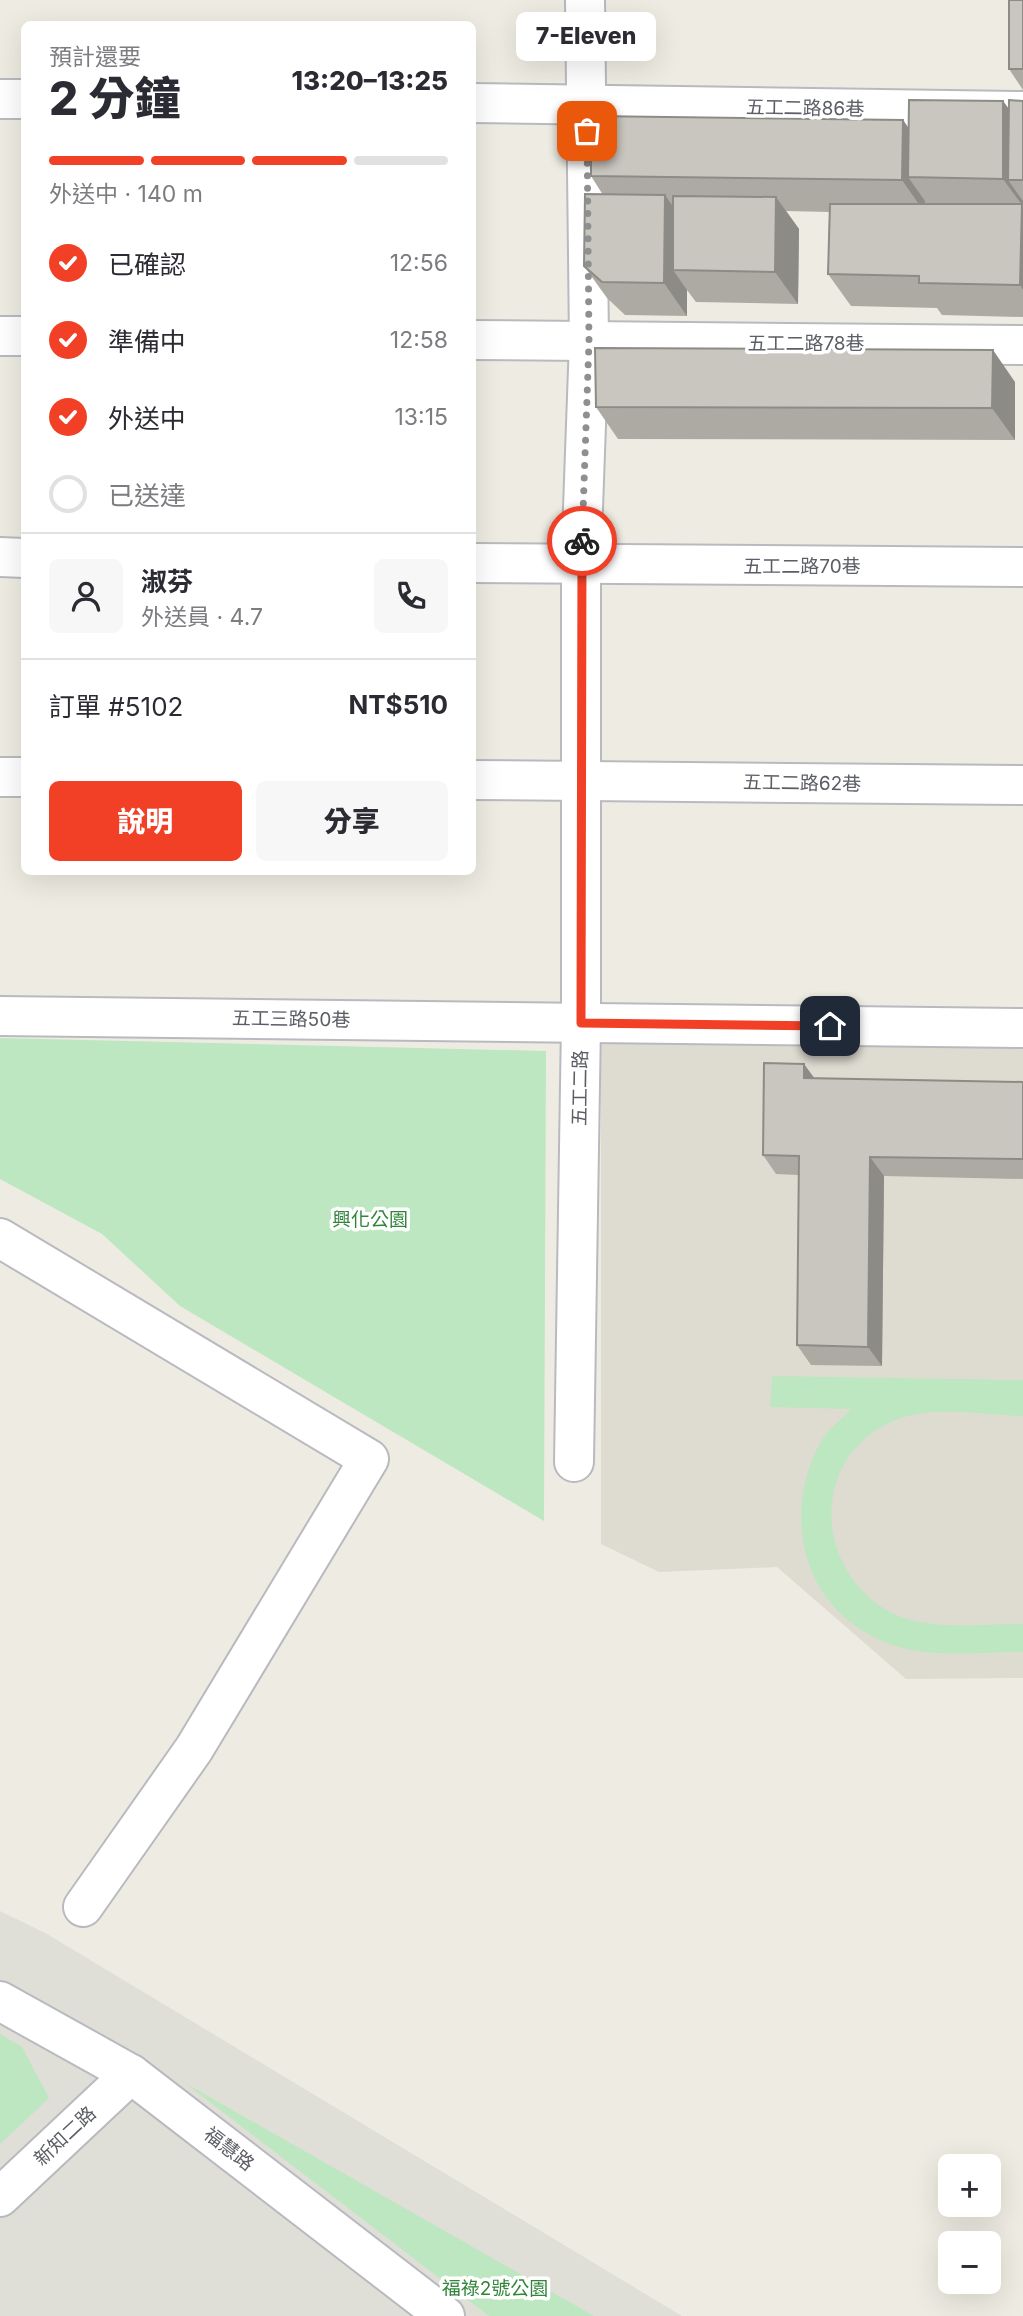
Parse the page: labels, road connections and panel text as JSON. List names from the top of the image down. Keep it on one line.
{"streets":{"street":["五工二路86巷","五工二路78巷","五工二路70巷","五工二路62巷","五工三路50巷","五工二路","新知二路","福慧路"]},"crossings":[["五工二路86巷","五工二路"],["五工二路78巷","五工二路"],["五工二路70巷","五工二路"],["五工二路62巷","五工二路"],["五工三路50巷","五工二路"],["新知二路","福慧路"]],"parks":["興化公園","福祿2號公園"],"places":["7-Eleven"],"page":{"bubble":"7-Eleven","heading":["2 分鐘","預計還要","13:20–13:25"],"panel":["淑芬","外送員 · 4.7","訂單 #5102","NT$510"],"bar":"外送中 · 140 m","list":[["已確認","12:56"],["準備中","12:58"],["外送中","13:15"],"已送達"],"buttons":["說明","分享"],"map_buttons":["+","−"]}}
